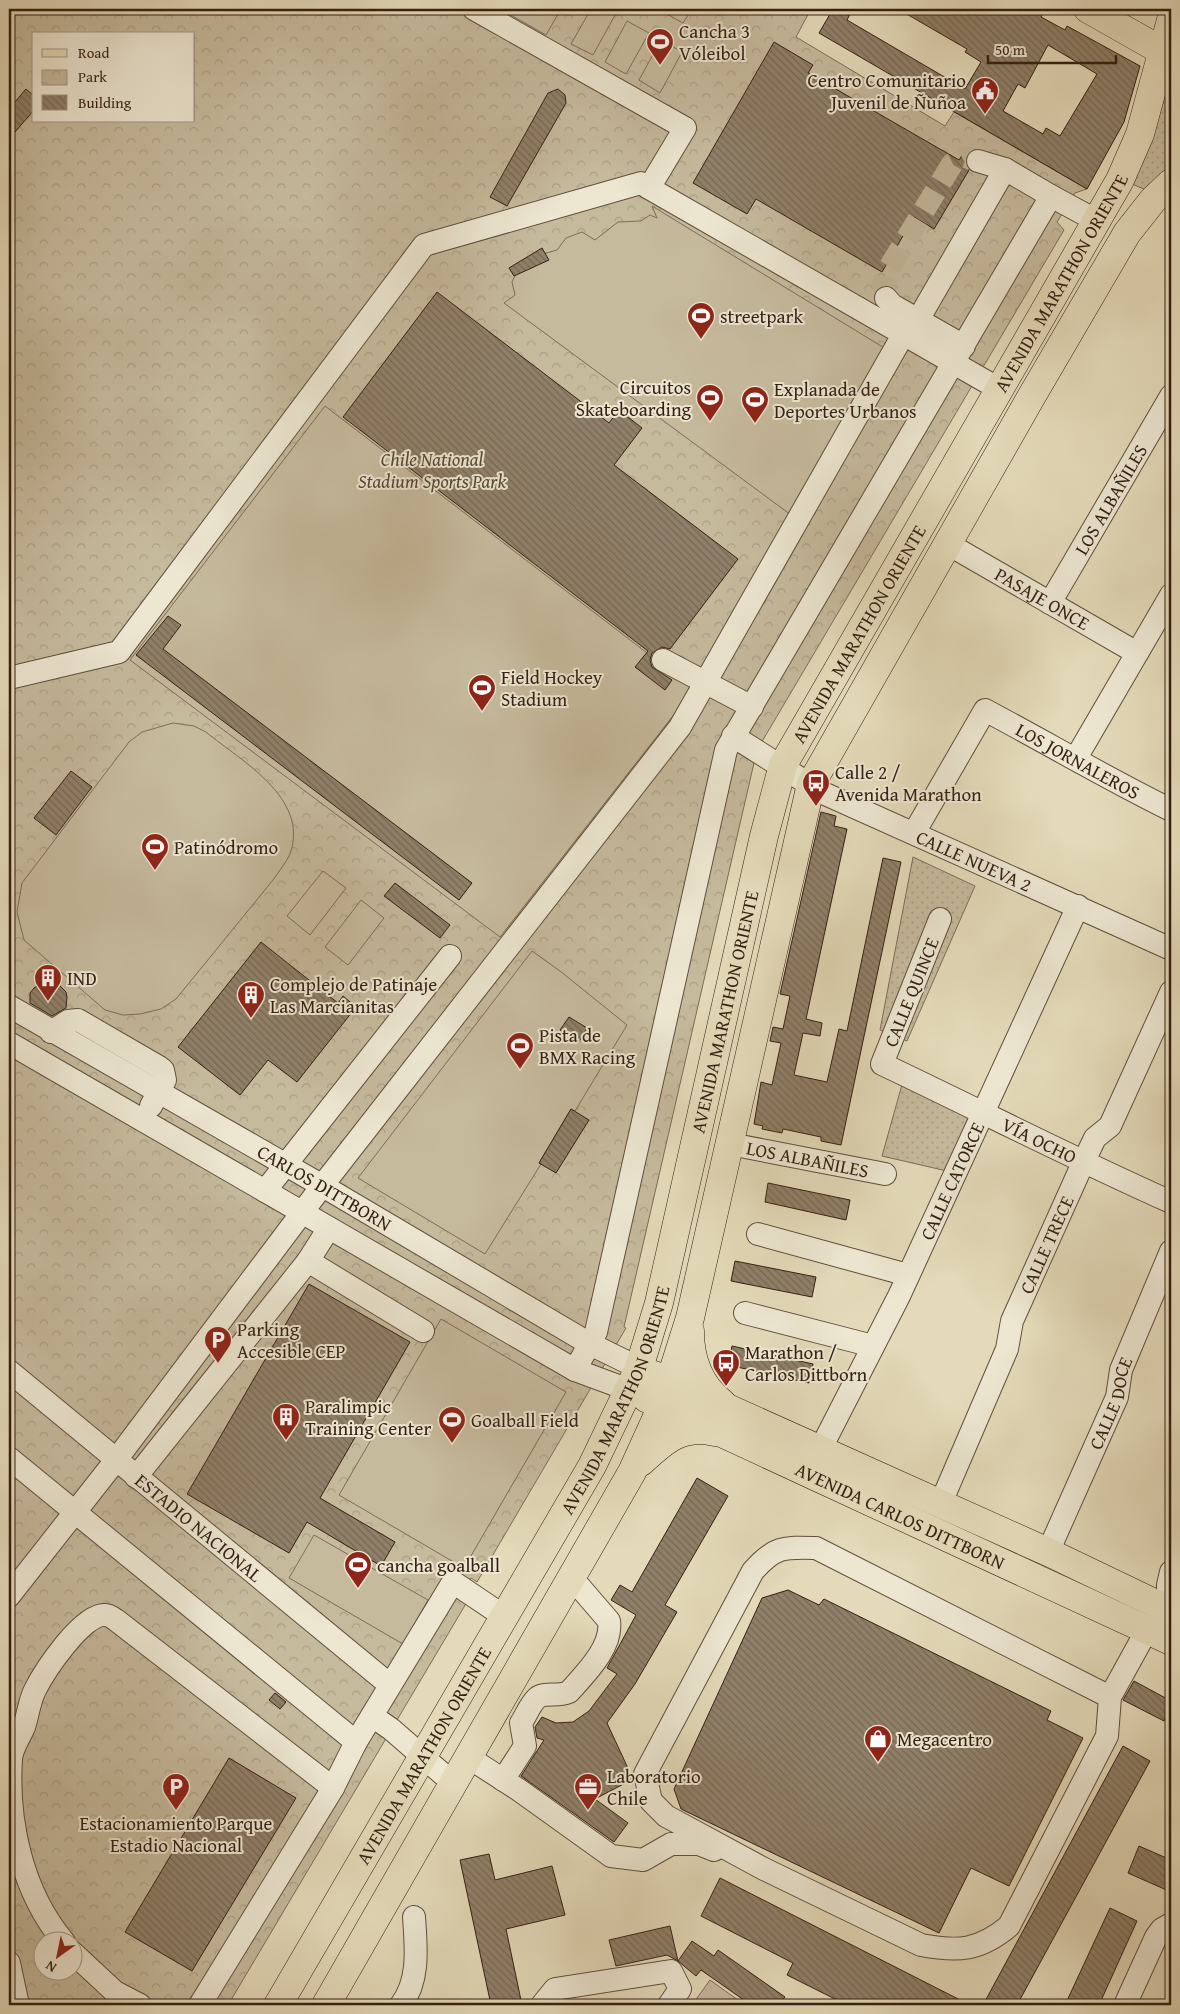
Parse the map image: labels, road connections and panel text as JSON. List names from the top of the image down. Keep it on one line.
{"streets":{"main road":["AVENIDA MARATHON ORIENTE","AVENIDA CARLOS DITTBORN"],"street":["LOS ALBAÑILES","PASAJE ONCE","LOS JORNALEROS","CALLE NUEVA 2","CALLE QUINCE","VÍA OCHO","CALLE CATORCE","CARLOS DITTBORN","CALLE TRECE","CALLE DOCE","ESTADIO NACIONAL"]},"crossings":[["AVENIDA MARATHON ORIENTE","LOS ALBAÑILES"],["AVENIDA MARATHON ORIENTE","PASAJE ONCE"],["AVENIDA MARATHON ORIENTE","CALLE NUEVA 2"],["AVENIDA MARATHON ORIENTE","CARLOS DITTBORN"],["AVENIDA MARATHON ORIENTE","AVENIDA CARLOS DITTBORN"],["LOS ALBAÑILES","PASAJE ONCE"],["LOS JORNALEROS","CALLE NUEVA 2"],["CALLE NUEVA 2","CALLE CATORCE"],["CALLE QUINCE","VÍA OCHO"],["VÍA OCHO","CALLE CATORCE"],["VÍA OCHO","CALLE TRECE"],["CALLE CATORCE","AVENIDA CARLOS DITTBORN"],["CARLOS DITTBORN","AVENIDA CARLOS DITTBORN"],["CALLE TRECE","AVENIDA CARLOS DITTBORN"],["CALLE DOCE","AVENIDA CARLOS DITTBORN"]],"parks":["Chile National Stadium Sports Park"],"places":{"sports":["Cancha 3 Vóleibol","streetpark","Circuitos Skateboarding","Explanada de Deportes Urbanos","Field Hockey Stadium","Patinódromo","Pista de BMX Racing","Goalball Field","cancha goalball"],"public building":["Centro Comunitario Juvenil de Ñuñoa"],"bus stop":["Calle 2 / Avenida Marathon","Marathon / Carlos Dittborn"],"building":["IND","Complejo de Patinaje Las Marcianitas","Paralimpic Training Center"],"parking":["Parking Accesible CEP","Estacionamiento Parque Estadio Nacional"],"shop":["Megacentro"],"office":["Laboratorio Chile"]},"legend":["Road","Park","Building"],"scale_bar":"50 m","north":"bottom left"}
